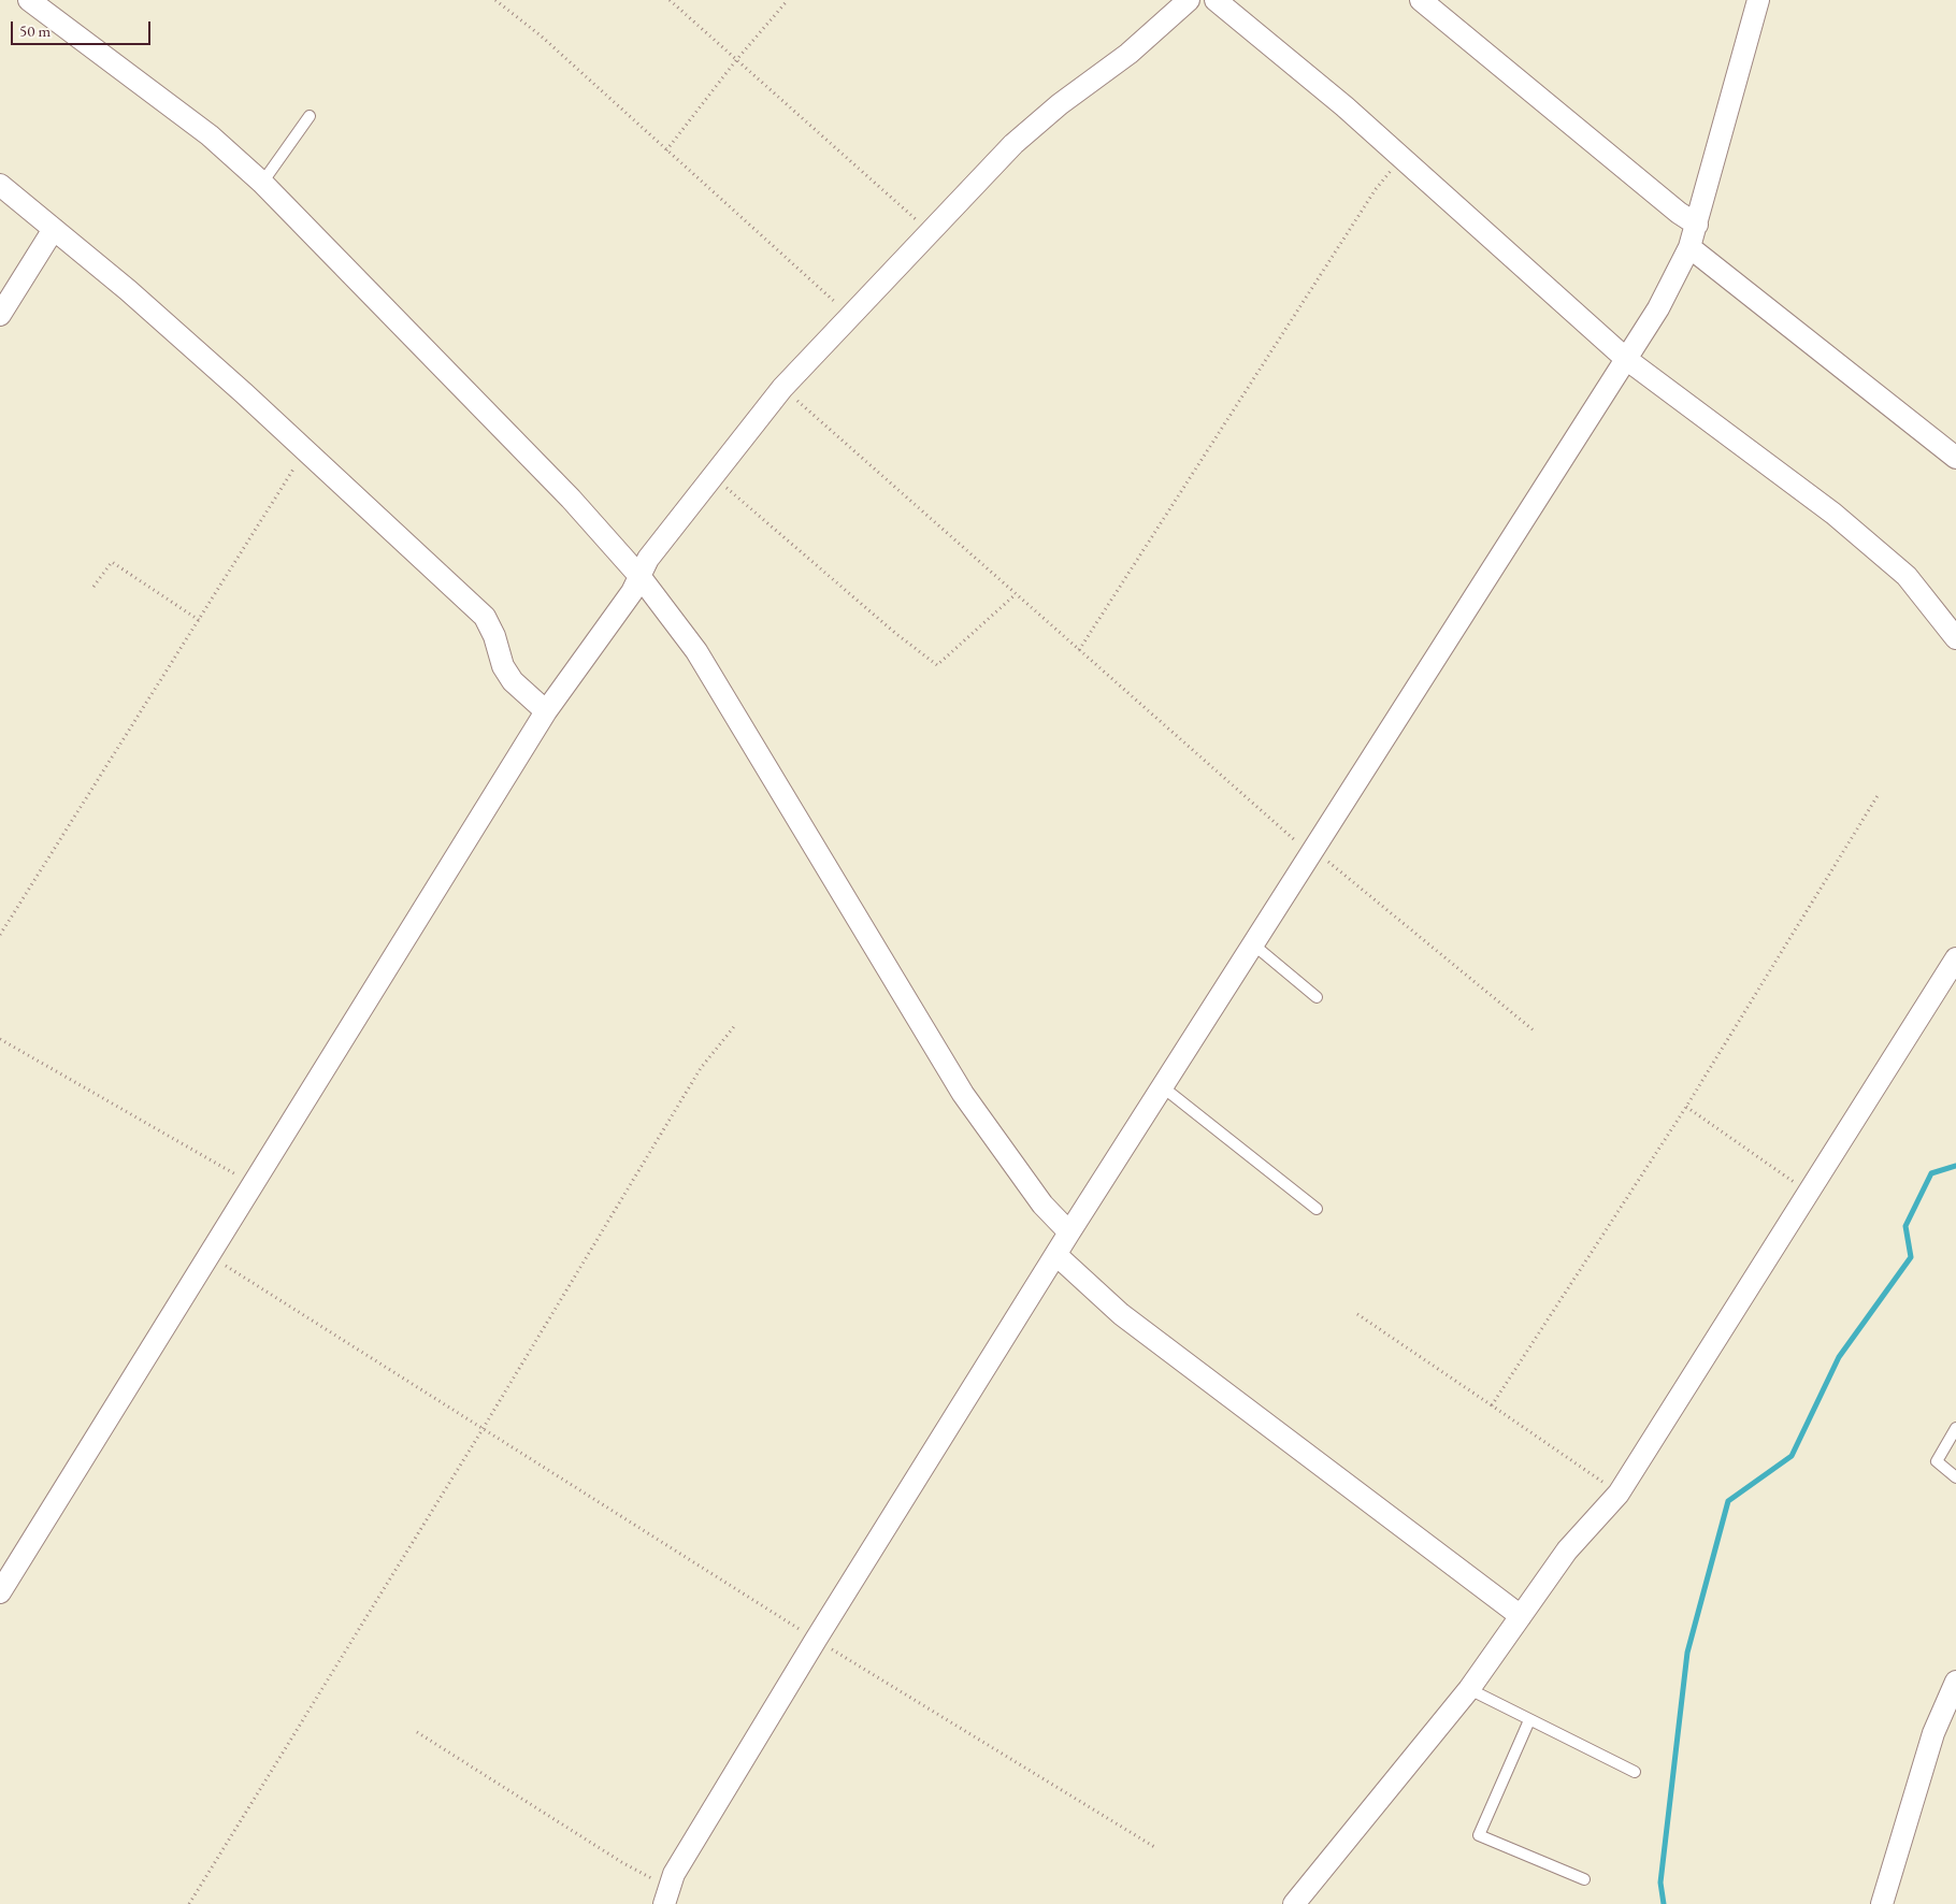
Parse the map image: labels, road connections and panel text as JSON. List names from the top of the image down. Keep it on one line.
{"scale_bar":"50 m"}
